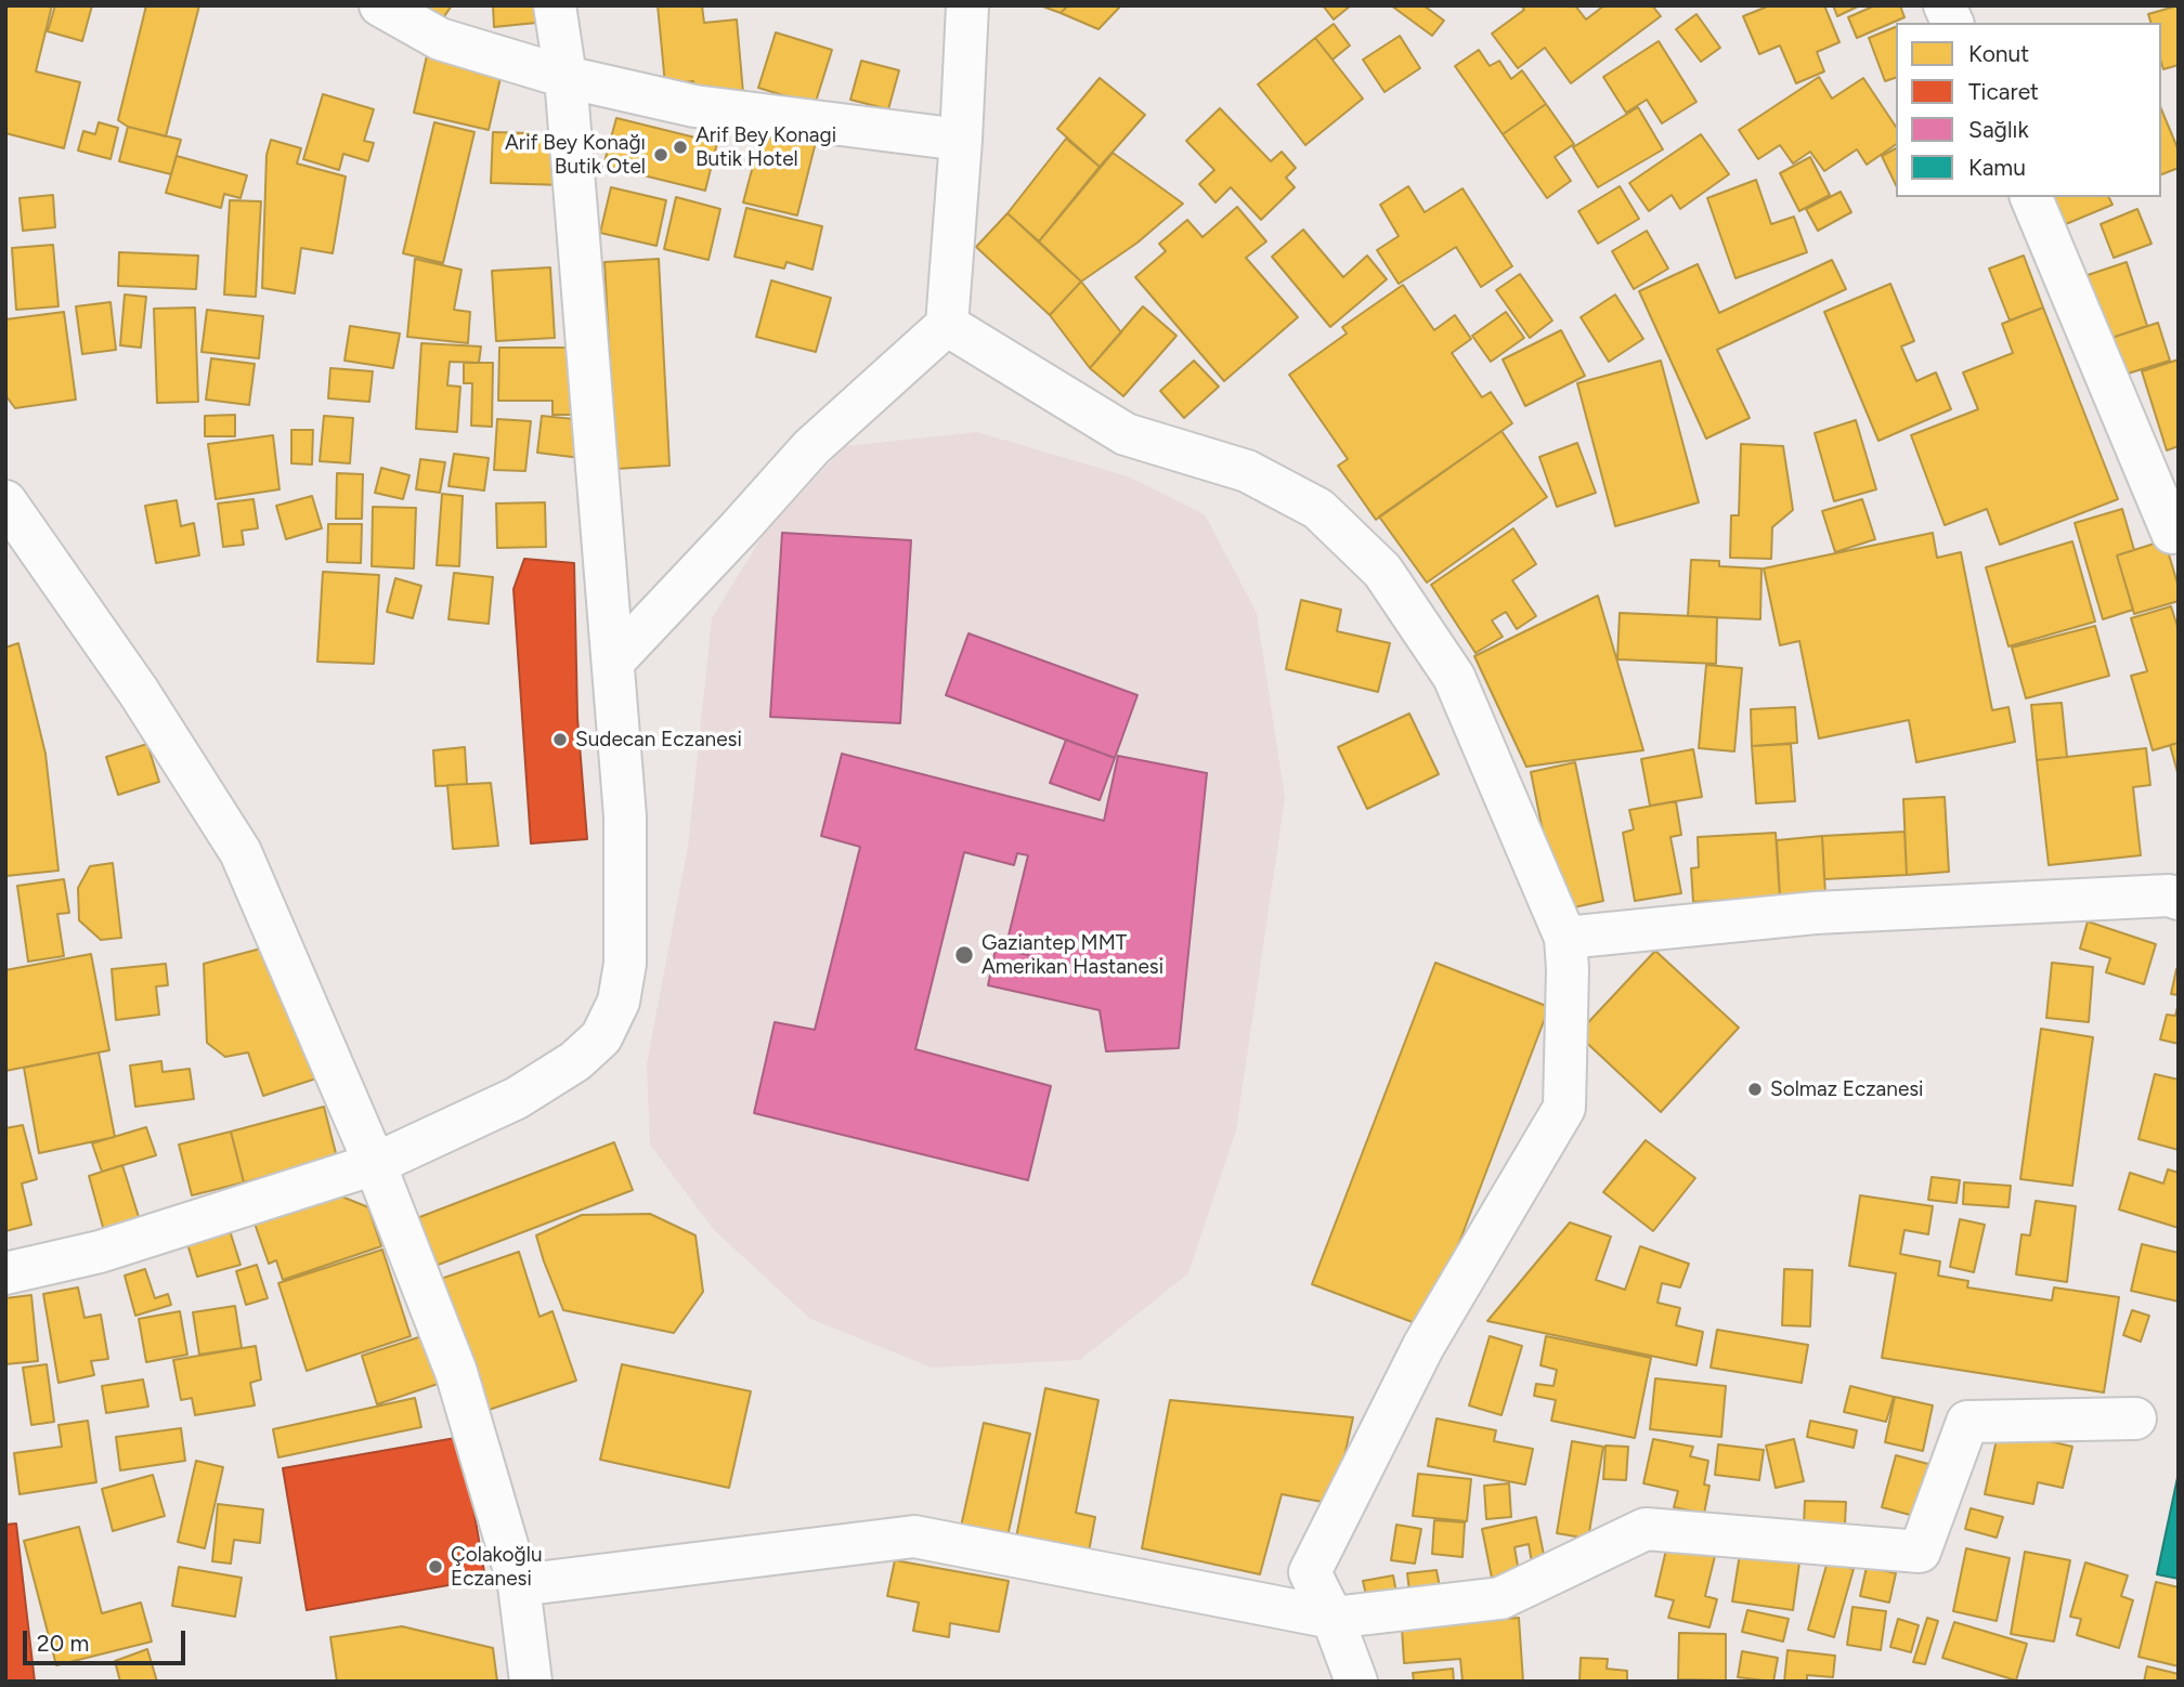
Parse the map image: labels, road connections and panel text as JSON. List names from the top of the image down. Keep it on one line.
{"places":["Arif Bey Konagi Butik Hotel","Arif Bey Konağı Butik Otel","Sudecan Eczanesi","Gaziantep MMT Amerikan Hastanesi","Solmaz Eczanesi","Çolakoğlu Eczanesi"],"legend":["Konut","Ticaret","Sağlık","Kamu"],"scale_bar":"20 m"}
